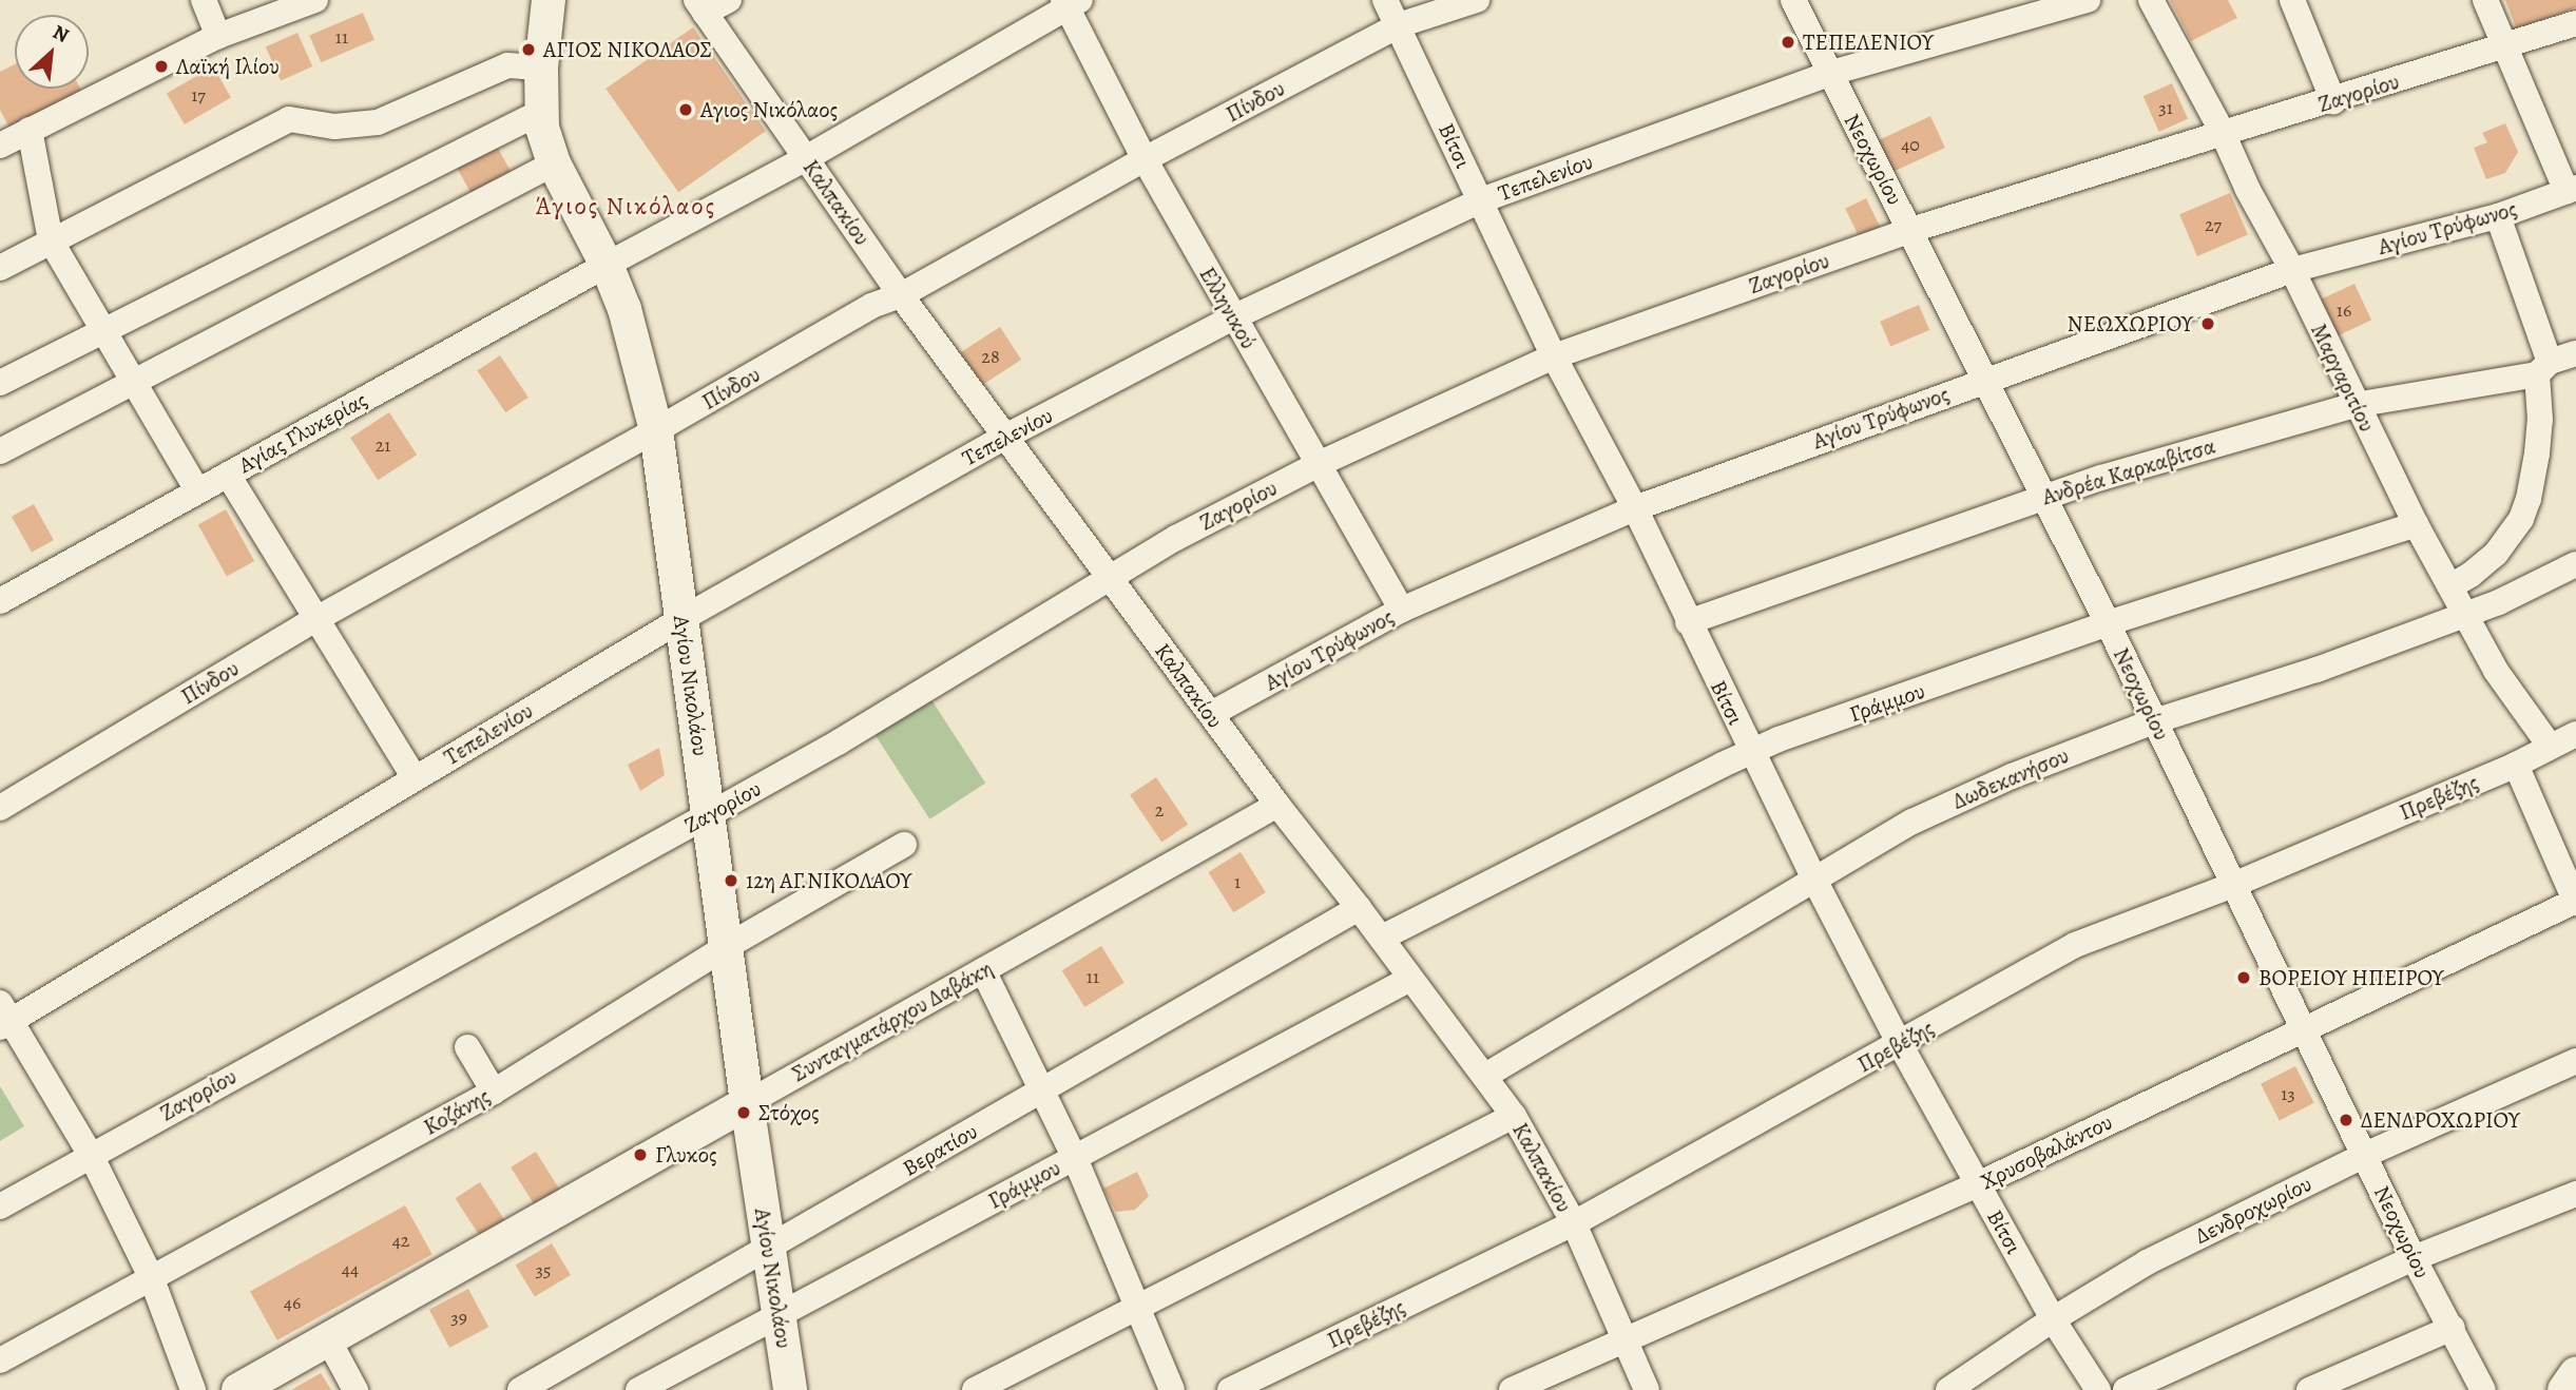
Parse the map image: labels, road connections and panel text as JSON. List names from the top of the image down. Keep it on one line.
{"streets":{"street":["Ζαγορίου","Πίνδου","Βίτσι","Νεοχωρίου","Τεπελενίου","Καλπακίου","Αγίου Τρύφωνος","Ελληνικού","Μαργαριτίου","Αγίας Γλυκερίας","Ανδρέα Καρκαβίτσα","Αγίου Νικολάου","Γράμμου","Δωδεκανήσου","Πρεβέζης","Συνταγματάρχου Δαβάκη","Κοζάνης","Βερατίου","Χρυσοβαλάντου","Δενδροχωρίου"]},"crossings":[["Ζαγορίου","Βίτσι"],["Ζαγορίου","Νεοχωρίου"],["Ζαγορίου","Καλπακίου"],["Ζαγορίου","Ελληνικού"],["Ζαγορίου","Μαργαριτίου"],["Ζαγορίου","Αγίου Νικολάου"],["Πίνδου","Βίτσι"],["Πίνδου","Καλπακίου"],["Πίνδου","Ελληνικού"],["Πίνδου","Αγίου Νικολάου"],["Βίτσι","Τεπελενίου"],["Βίτσι","Αγίου Τρύφωνος"],["Βίτσι","Ανδρέα Καρκαβίτσα"],["Βίτσι","Γράμμου"],["Βίτσι","Δωδεκανήσου"],["Βίτσι","Πρεβέζης"],["Βίτσι","Χρυσοβαλάντου"],["Βίτσι","Δενδροχωρίου"],["Νεοχωρίου","Τεπελενίου"],["Νεοχωρίου","Αγίου Τρύφωνος"],["Νεοχωρίου","Ανδρέα Καρκαβίτσα"],["Νεοχωρίου","Γράμμου"],["Νεοχωρίου","Δωδεκανήσου"],["Νεοχωρίου","Πρεβέζης"],["Νεοχωρίου","Χρυσοβαλάντου"],["Νεοχωρίου","Δενδροχωρίου"],["Τεπελενίου","Καλπακίου"],["Τεπελενίου","Ελληνικού"],["Τεπελενίου","Αγίου Νικολάου"],["Καλπακίου","Αγίου Τρύφωνος"],["Καλπακίου","Αγίας Γλυκερίας"],["Καλπακίου","Γράμμου"],["Καλπακίου","Δωδεκανήσου"],["Καλπακίου","Πρεβέζης"],["Καλπακίου","Συνταγματάρχου Δαβάκη"],["Καλπακίου","Βερατίου"],["Καλπακίου","Χρυσοβαλάντου"],["Αγίου Τρύφωνος","Ελληνικού"],["Αγίου Τρύφωνος","Μαργαριτίου"],["Ελληνικού","Αγίας Γλυκερίας"],["Μαργαριτίου","Ανδρέα Καρκαβίτσα"],["Μαργαριτίου","Γράμμου"],["Μαργαριτίου","Δωδεκανήσου"],["Μαργαριτίου","Πρεβέζης"],["Αγίας Γλυκερίας","Αγίου Νικολάου"],["Αγίου Νικολάου","Γράμμου"],["Αγίου Νικολάου","Συνταγματάρχου Δαβάκη"],["Αγίου Νικολάου","Κοζάνης"],["Αγίου Νικολάου","Βερατίου"]],"districts":["Άγιος Νικόλαος"],"places":["ΤΕΠΕΛΕΝΙΟΥ","ΑΓΙΟΣ ΝΙΚΟΛΑΟΣ","Λαϊκή Ιλίου","Αγιος Νικόλαος","ΝΕΩΧΩΡΙΟΥ","12η ΑΓ.ΝΙΚΟΛΑΟΥ","ΒΟΡΕΙΟΥ ΗΠΕΙΡΟΥ","Στόχος","ΔΕΝΔΡΟΧΩΡΙΟΥ","Γλυκος"],"house_numbers":["11","17","31","40","27","16","28","21","2","1","11","13","42","44","35","46","39"],"north":"top right"}
